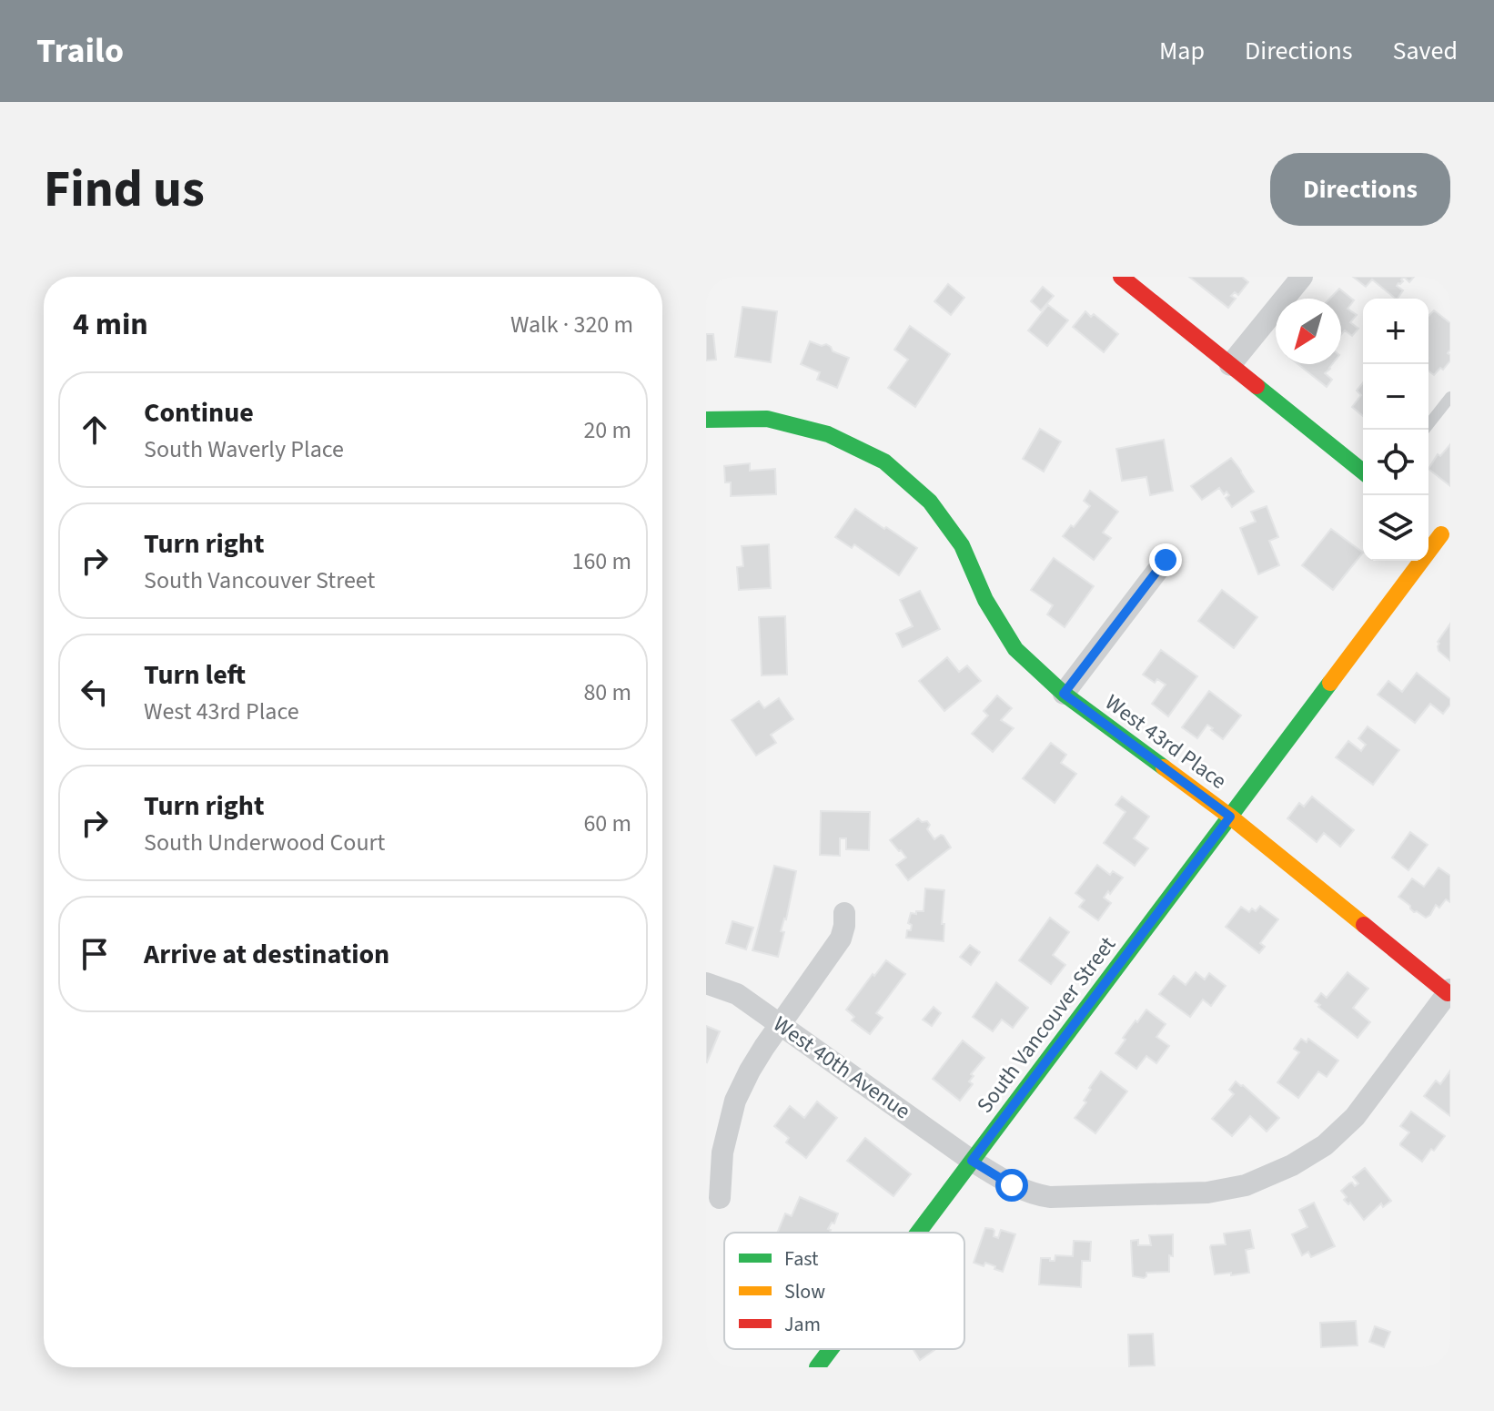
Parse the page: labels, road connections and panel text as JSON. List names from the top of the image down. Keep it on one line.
{"streets":{"street":["West 43rd Place","South Vancouver Street","West 40th Avenue"]},"crossings":[["West 43rd Place","South Vancouver Street"],["West 43rd Place","West 40th Avenue"],["South Vancouver Street","West 40th Avenue"]],"legend":["Fast","Slow","Jam"],"north":"bottom left","page":{"header":"Trailo","nav":["Map","Directions","Saved"],"buttons":"Directions","title":"Find us","heading":["4 min","Walk · 320 m"],"map_buttons":["+","−"],"list":[["Continue","South Waverly Place","20 m"],["Turn right","South Vancouver Street","160 m"],["Turn left","West 43rd Place","80 m"],["Turn right","South Underwood Court","60 m"],"Arrive at destination"]}}
